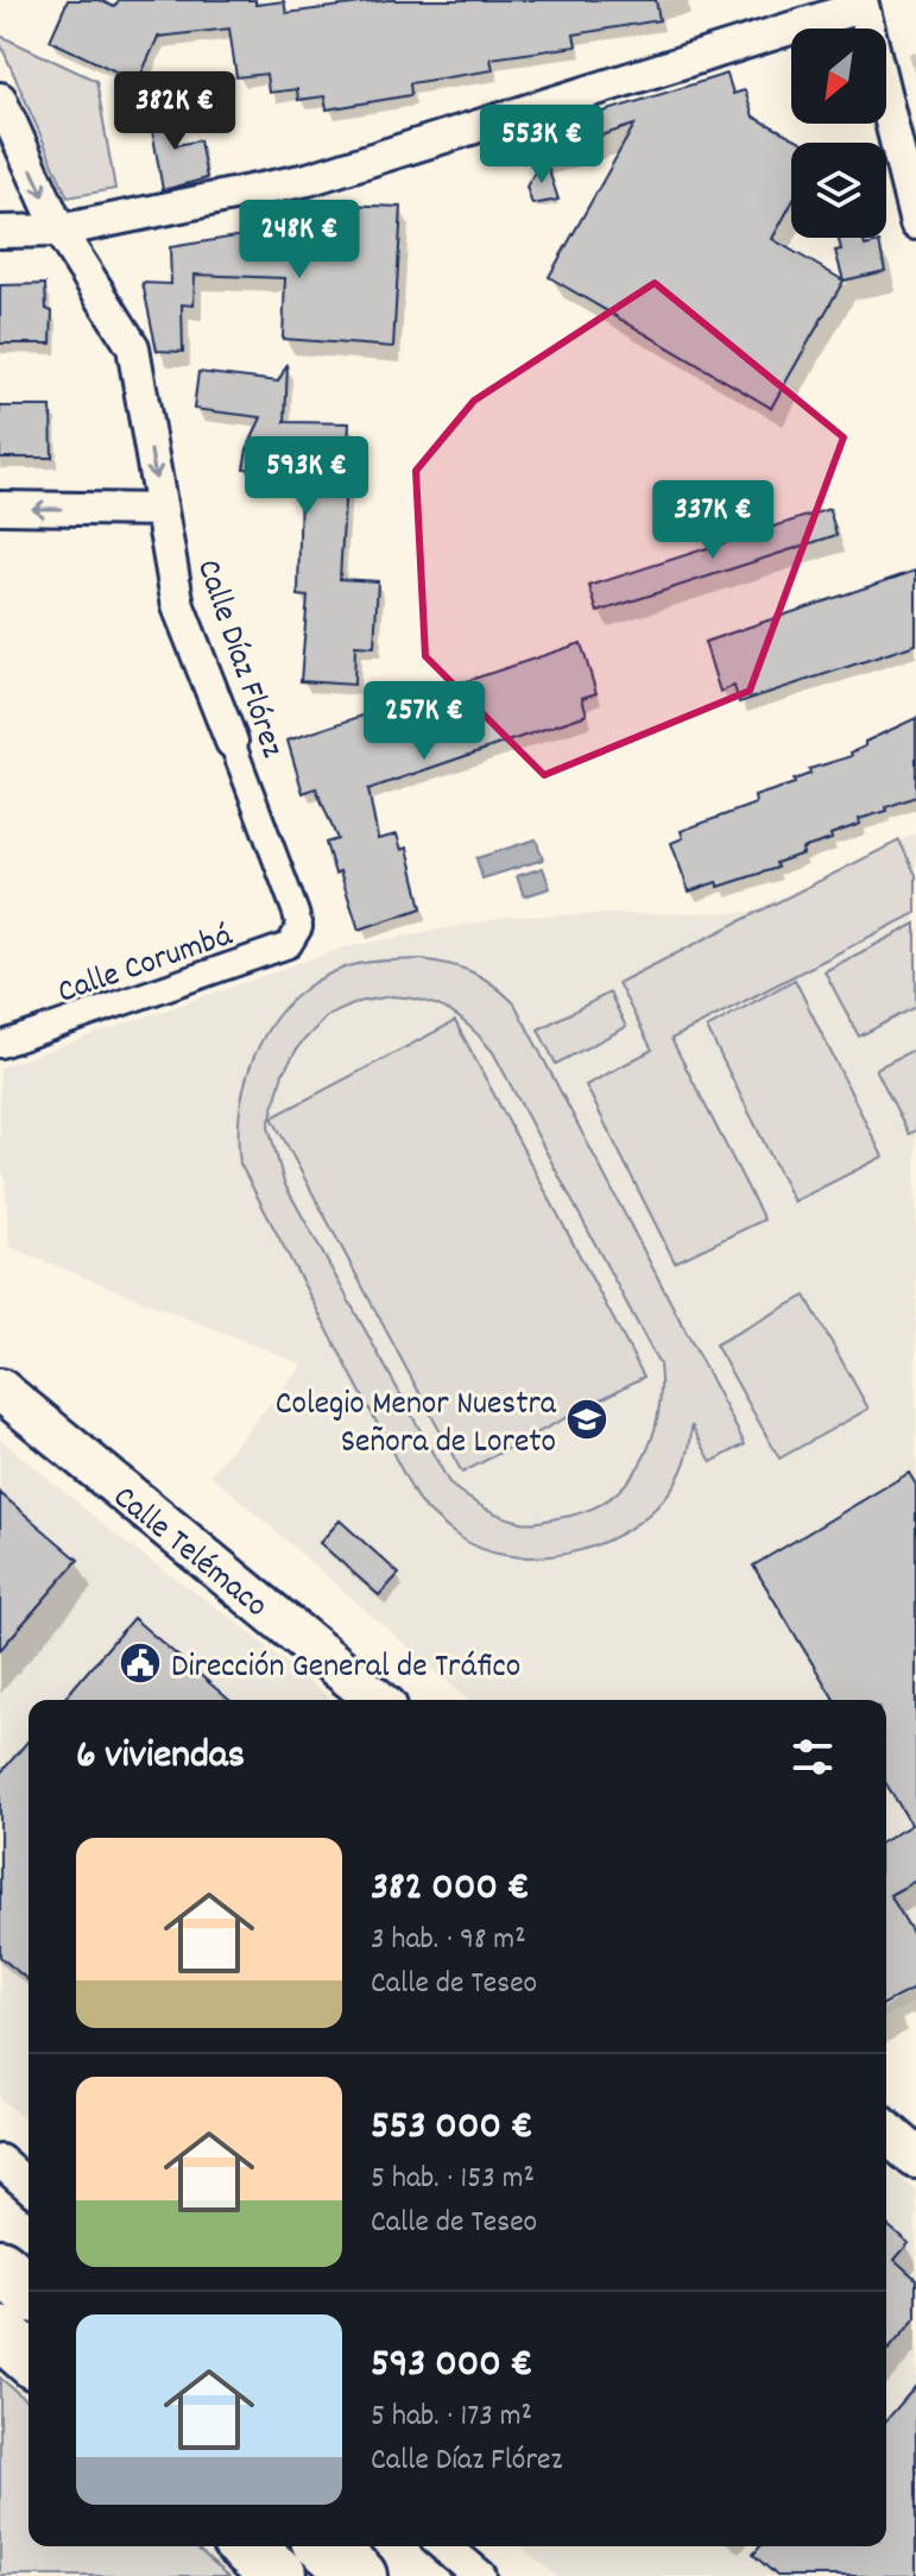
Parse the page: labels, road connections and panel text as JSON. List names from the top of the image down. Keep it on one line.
{"streets":{"street":["Calle Díaz Flórez","Calle Corumbá","Calle Telémaco"]},"crossings":[["Calle Díaz Flórez","Calle Corumbá"]],"one_way":["Calle Díaz Flórez"],"places":{"school or university":["Colegio Menor Nuestra Señora de Loreto"],"public building":["Dirección General de Tráfico"]},"north":"bottom left","page":{"price":["382K €","553K €","248K €","593K €","337K €","257K €"],"heading":"6 viviendas","list":[{"name":"382 000 €","note":"3 hab. · 98 m² · Calle de Teseo"},{"name":"553 000 €","note":"5 hab. · 153 m² · Calle de Teseo"},{"name":"593 000 €","note":"5 hab. · 173 m² · Calle Díaz Flórez"}]}}
